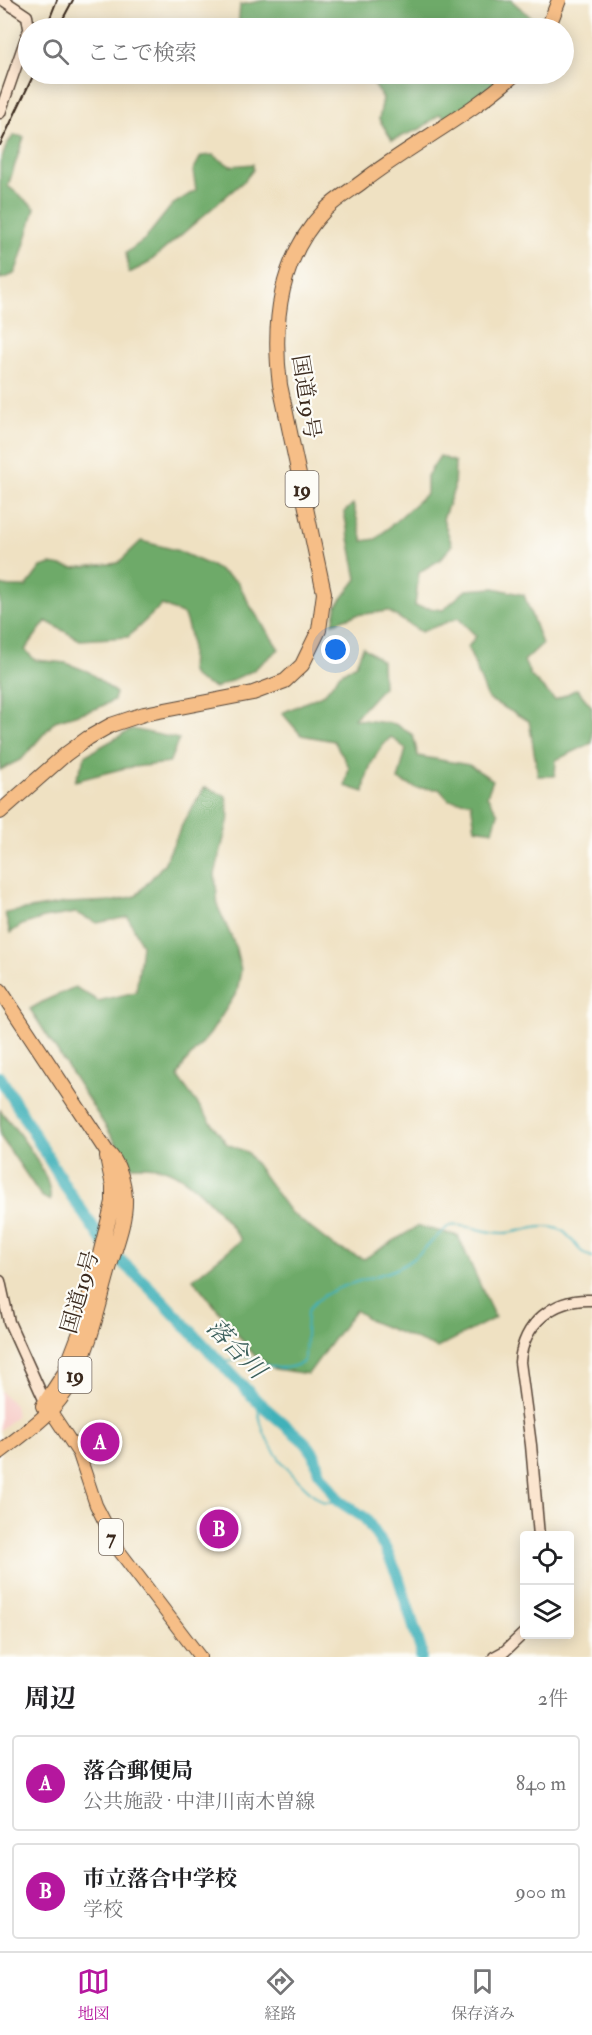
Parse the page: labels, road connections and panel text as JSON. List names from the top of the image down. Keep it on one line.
{"streets":{"highway":["国道19号","19"],"main road":["7"]},"crossings":[["国道19号","7"]],"water":["落合川"],"page":{"search":"ここで検索","pins":["A","B"],"heading":["周辺","2件"],"list":[{"mark":"A","name":"落合郵便局","note":"公共施設 · 中津川南木曽線","value":"840 m"},{"mark":"B","name":"市立落合中学校","note":"学校","value":"900 m"}],"nav":["地図","経路","保存済み"]}}
